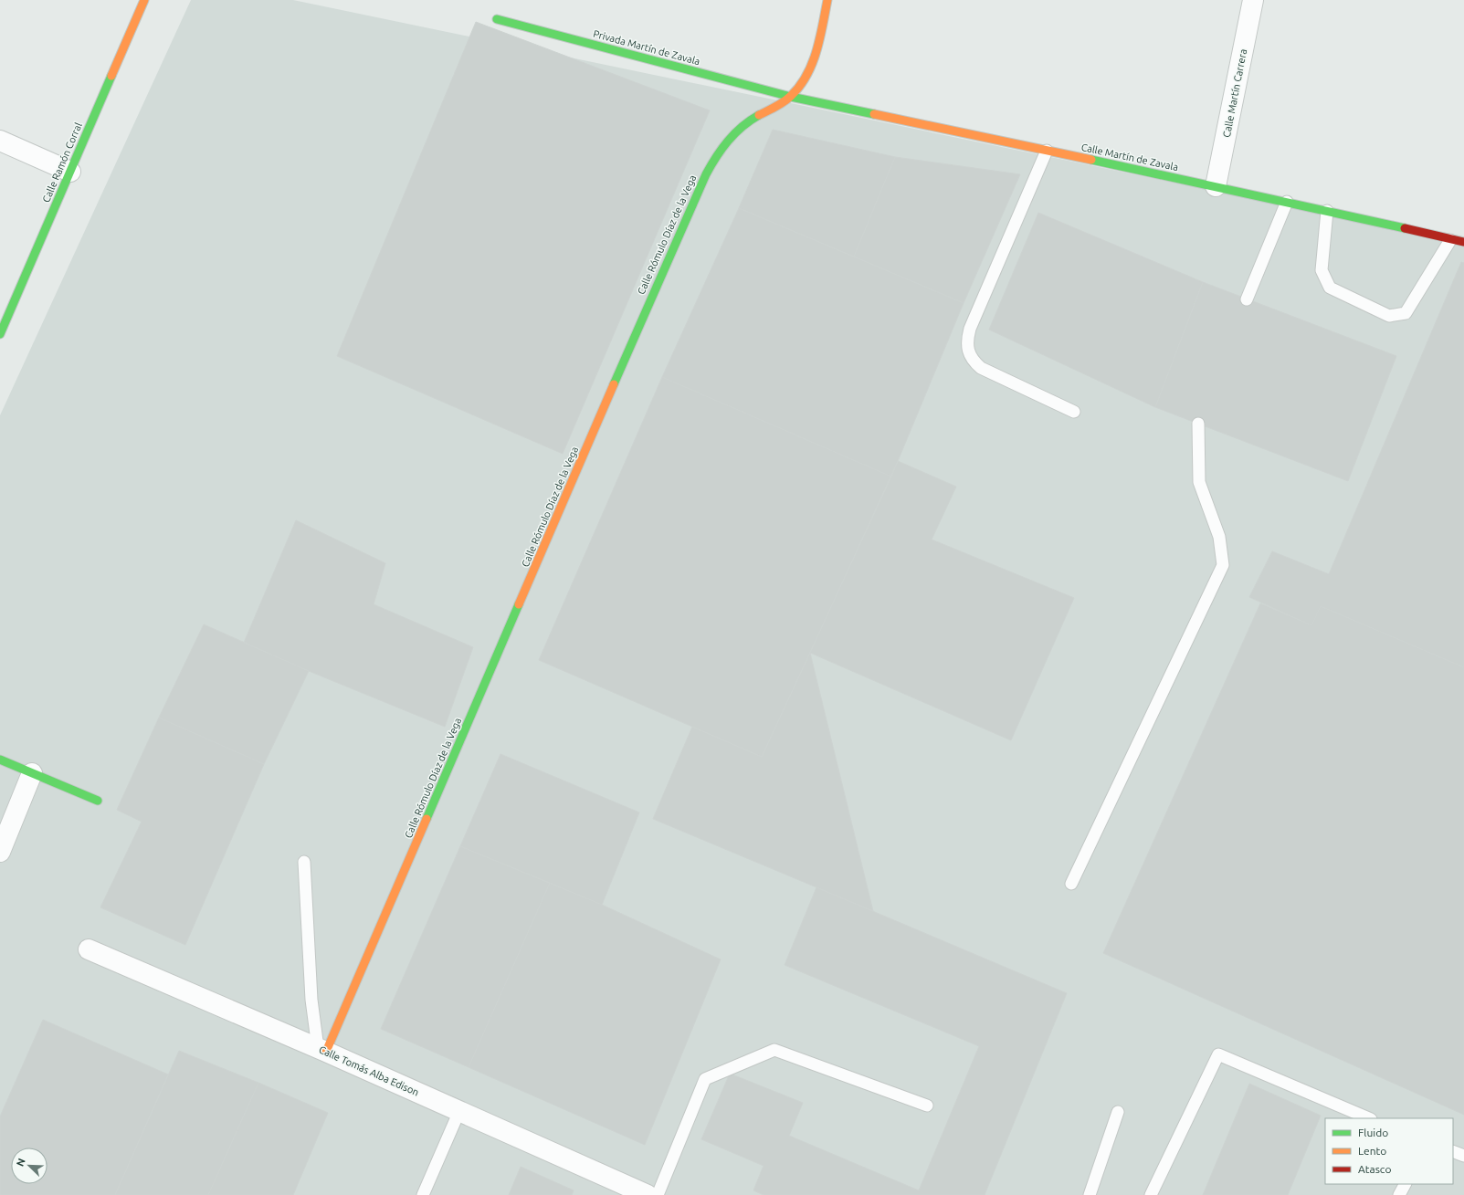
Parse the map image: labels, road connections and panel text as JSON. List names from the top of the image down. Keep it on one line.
{"streets":{"street":["Privada Martín de Zavala","Calle Martín Carrera","Calle Martín de Zavala","Calle Ramón Corral","Calle Rómulo Díaz de la Vega","Calle Tomás Alba Edison"]},"crossings":[["Privada Martín de Zavala","Calle Martín de Zavala"],["Privada Martín de Zavala","Calle Rómulo Díaz de la Vega"],["Calle Martín Carrera","Calle Martín de Zavala"],["Calle Martín de Zavala","Calle Rómulo Díaz de la Vega"],["Calle Rómulo Díaz de la Vega","Calle Tomás Alba Edison"]],"legend":["Fluido","Lento","Atasco"],"north":"top left"}
